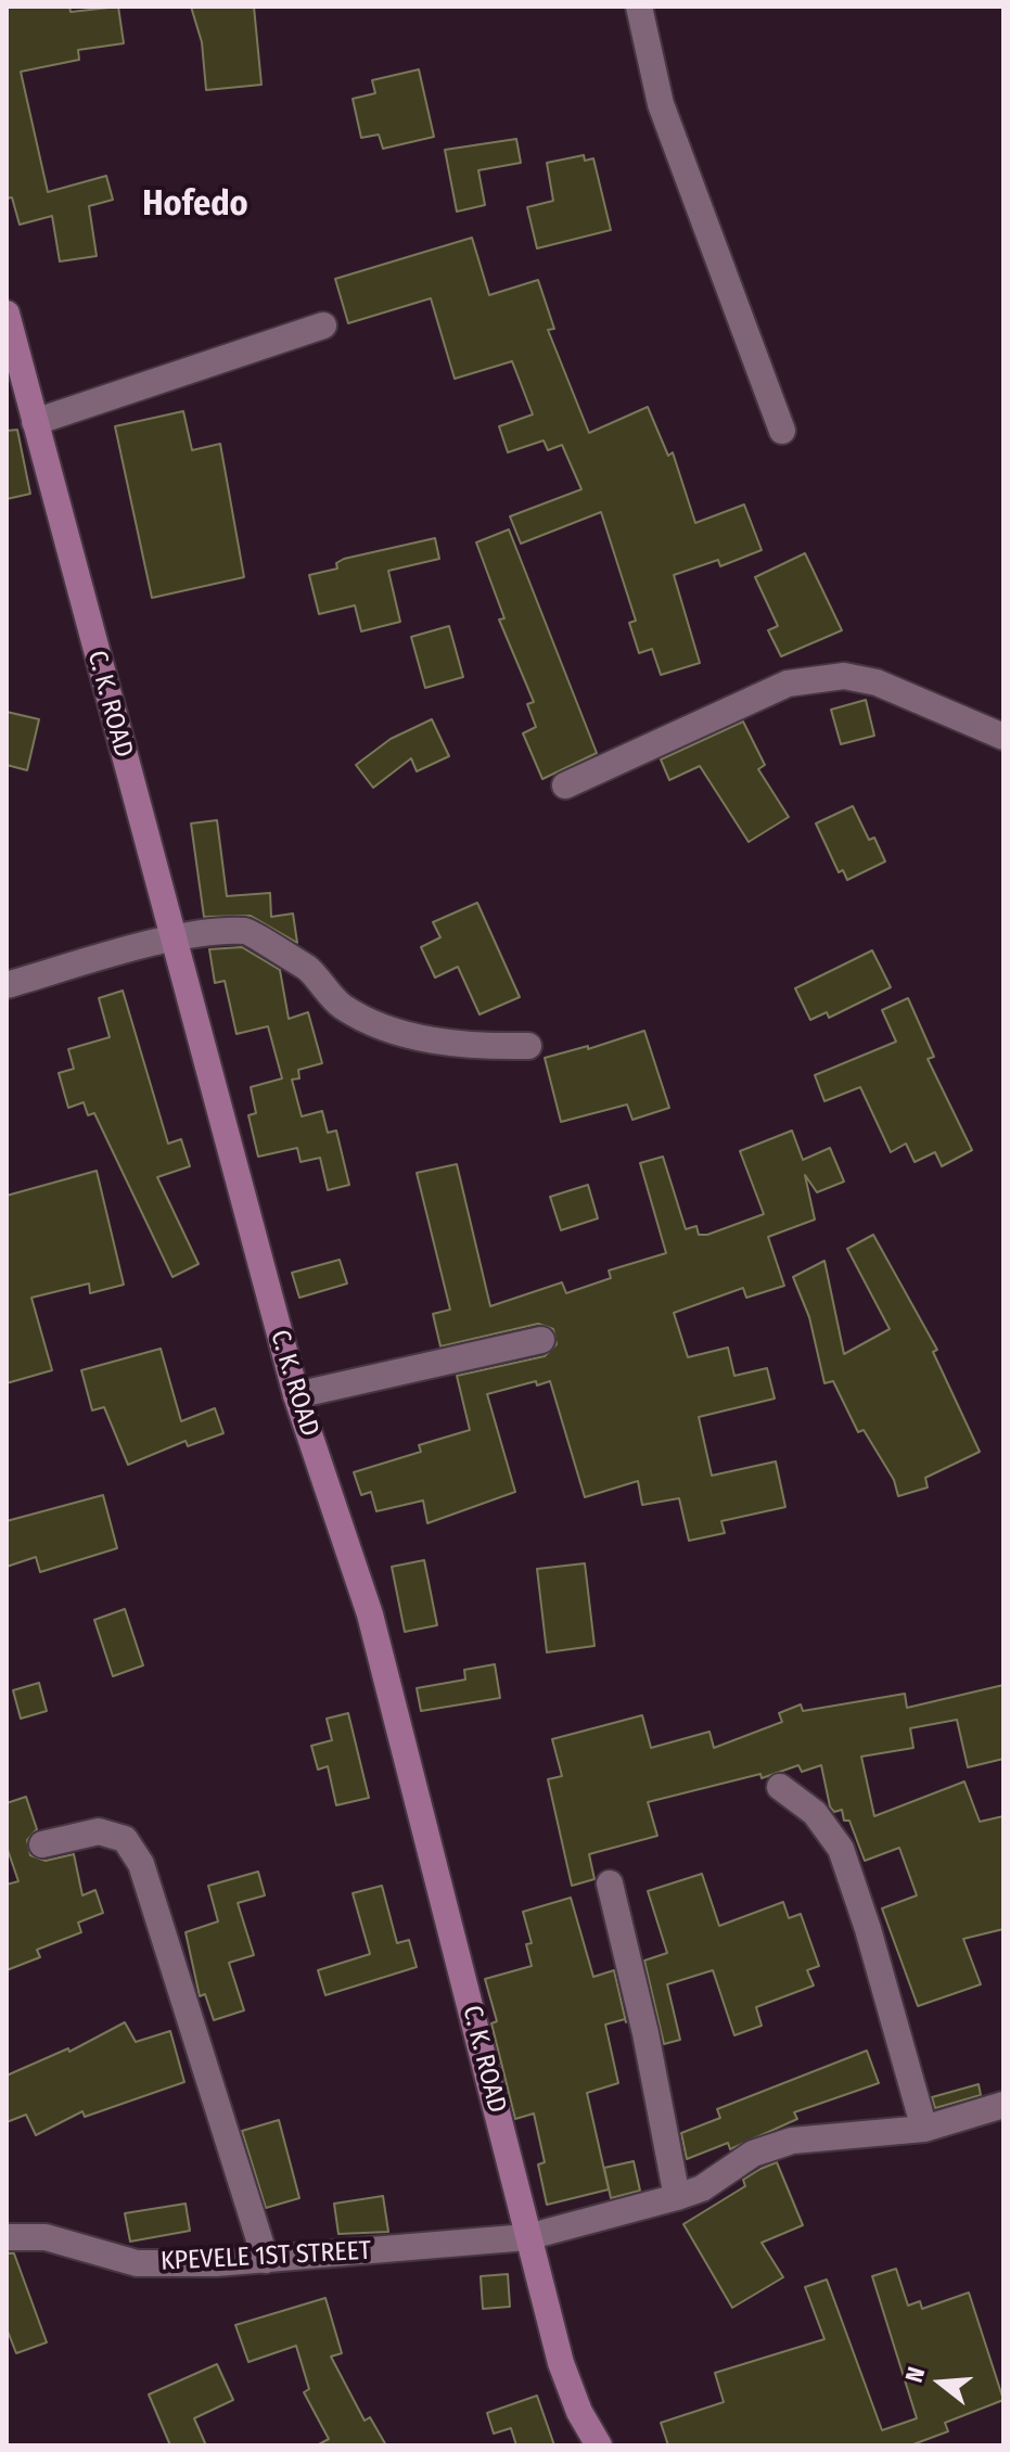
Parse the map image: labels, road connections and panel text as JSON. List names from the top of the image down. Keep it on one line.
{"streets":{"street":["C. K. ROAD","KPEVELE 1ST STREET"]},"crossings":[["C. K. ROAD","KPEVELE 1ST STREET"]],"districts":["Hofedo"],"north":"left"}
